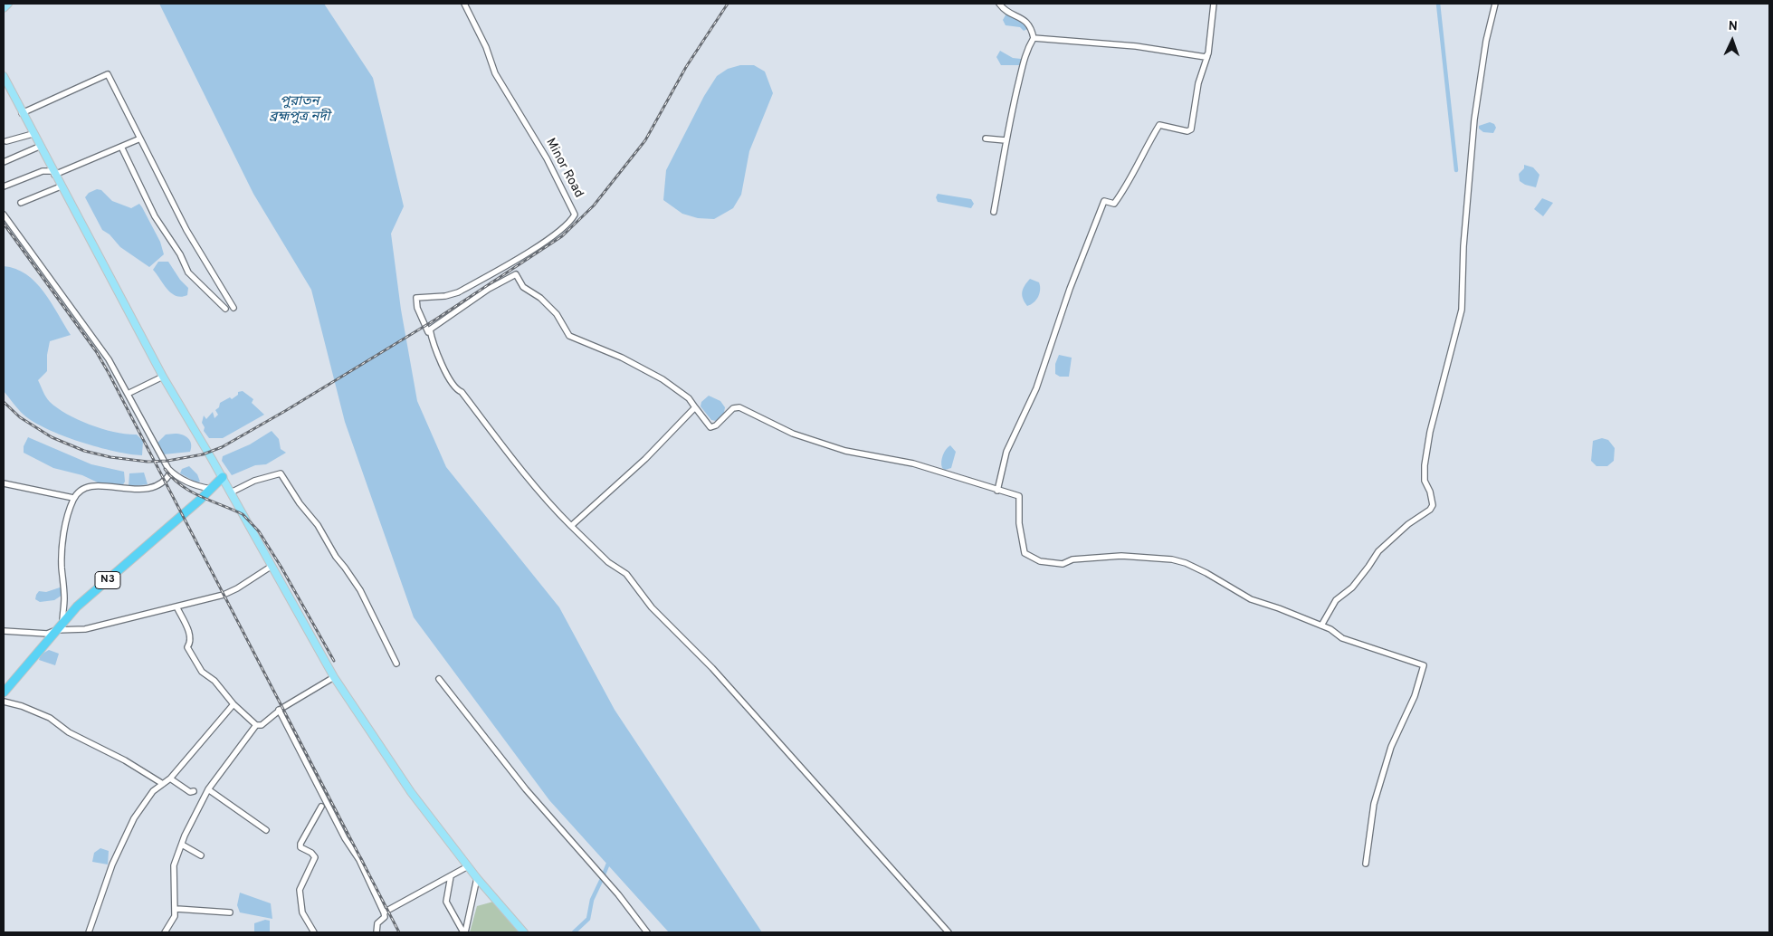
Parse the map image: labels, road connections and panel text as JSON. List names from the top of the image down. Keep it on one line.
{"streets":{"highway":["N3"],"street":["Minor Road"]},"water":["পুরাতন ব্রহ্মপুত্র নদী"],"north":"top"}
